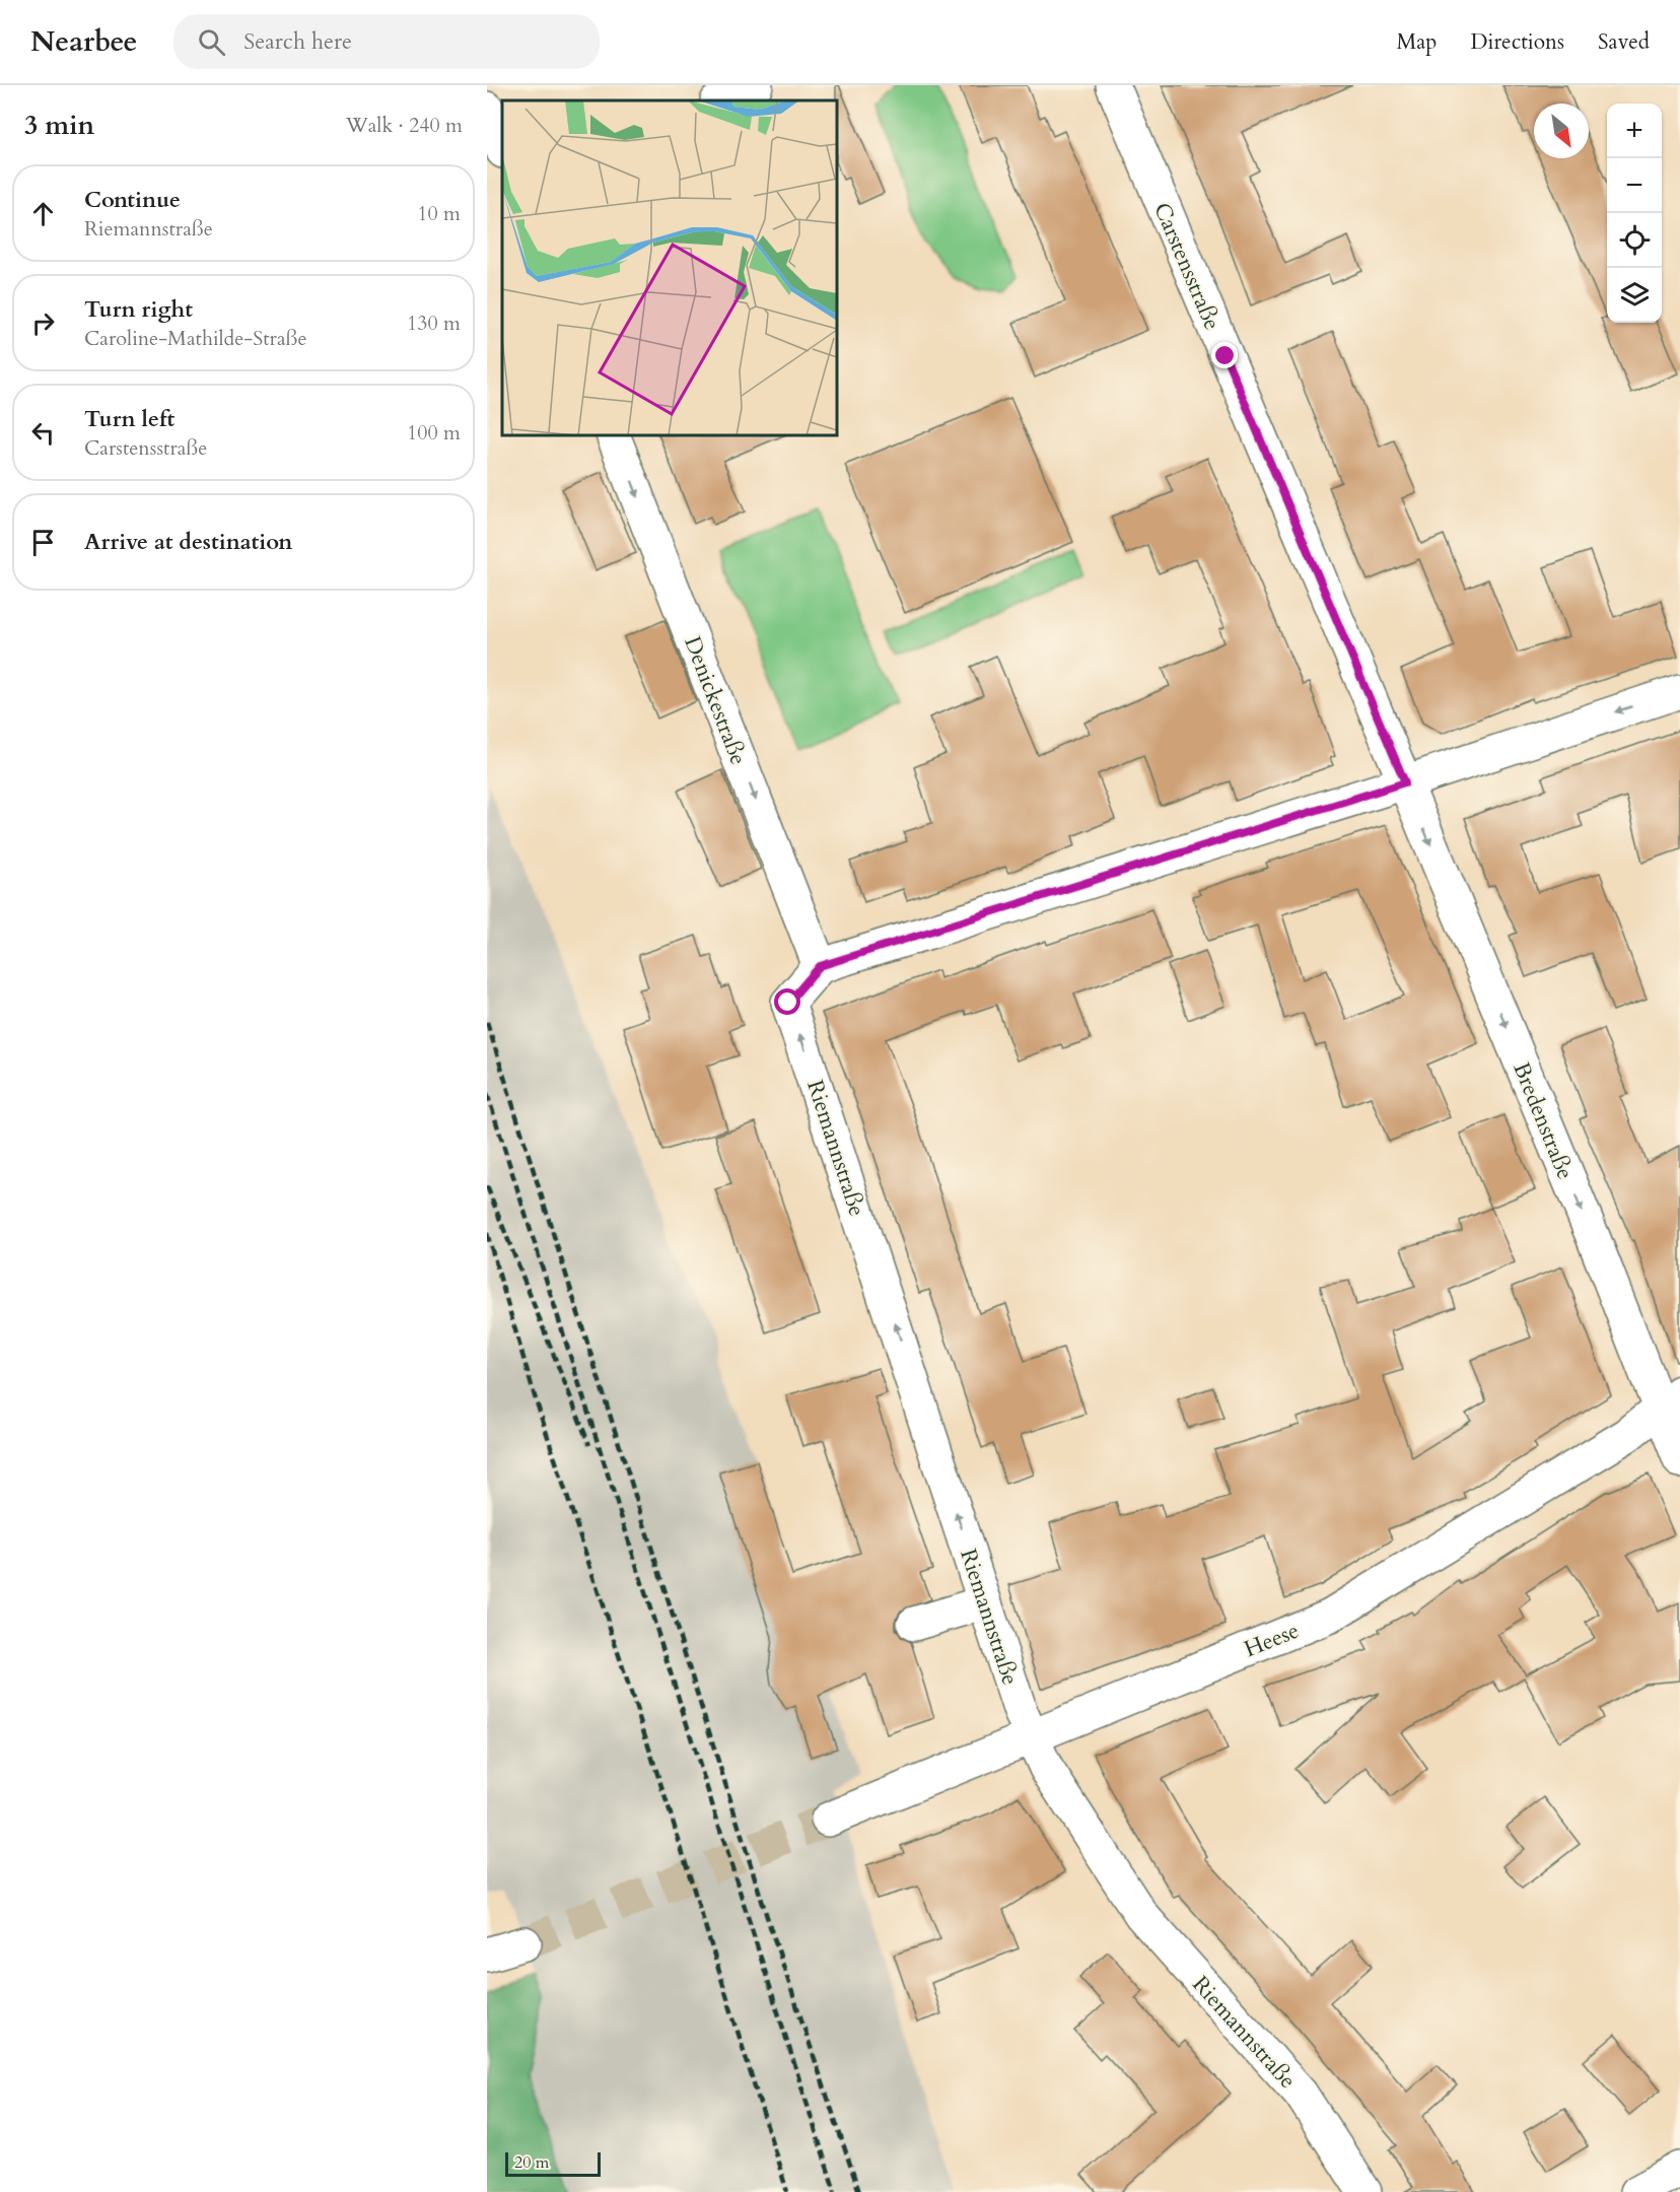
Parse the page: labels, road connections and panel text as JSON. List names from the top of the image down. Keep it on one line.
{"streets":{"street":["Carstensstraße","Denickestraße","Bredenstraße","Riemannstraße","Heese"]},"crossings":[["Carstensstraße","Bredenstraße"],["Denickestraße","Riemannstraße"],["Bredenstraße","Heese"],["Riemannstraße","Heese"]],"one_way":["Denickestraße","Bredenstraße","Riemannstraße"],"scale_bar":"20 m","north":"bottom right","page":{"header":"Nearbee","search":"Search here","nav":["Map","Directions","Saved"],"heading":["3 min","Walk · 240 m"],"map_buttons":["+","−"],"list":[["Continue","Riemannstraße","10 m"],["Turn right","Caroline-Mathilde-Straße","130 m"],["Turn left","Carstensstraße","100 m"],"Arrive at destination"],"scale":"20 m"}}
